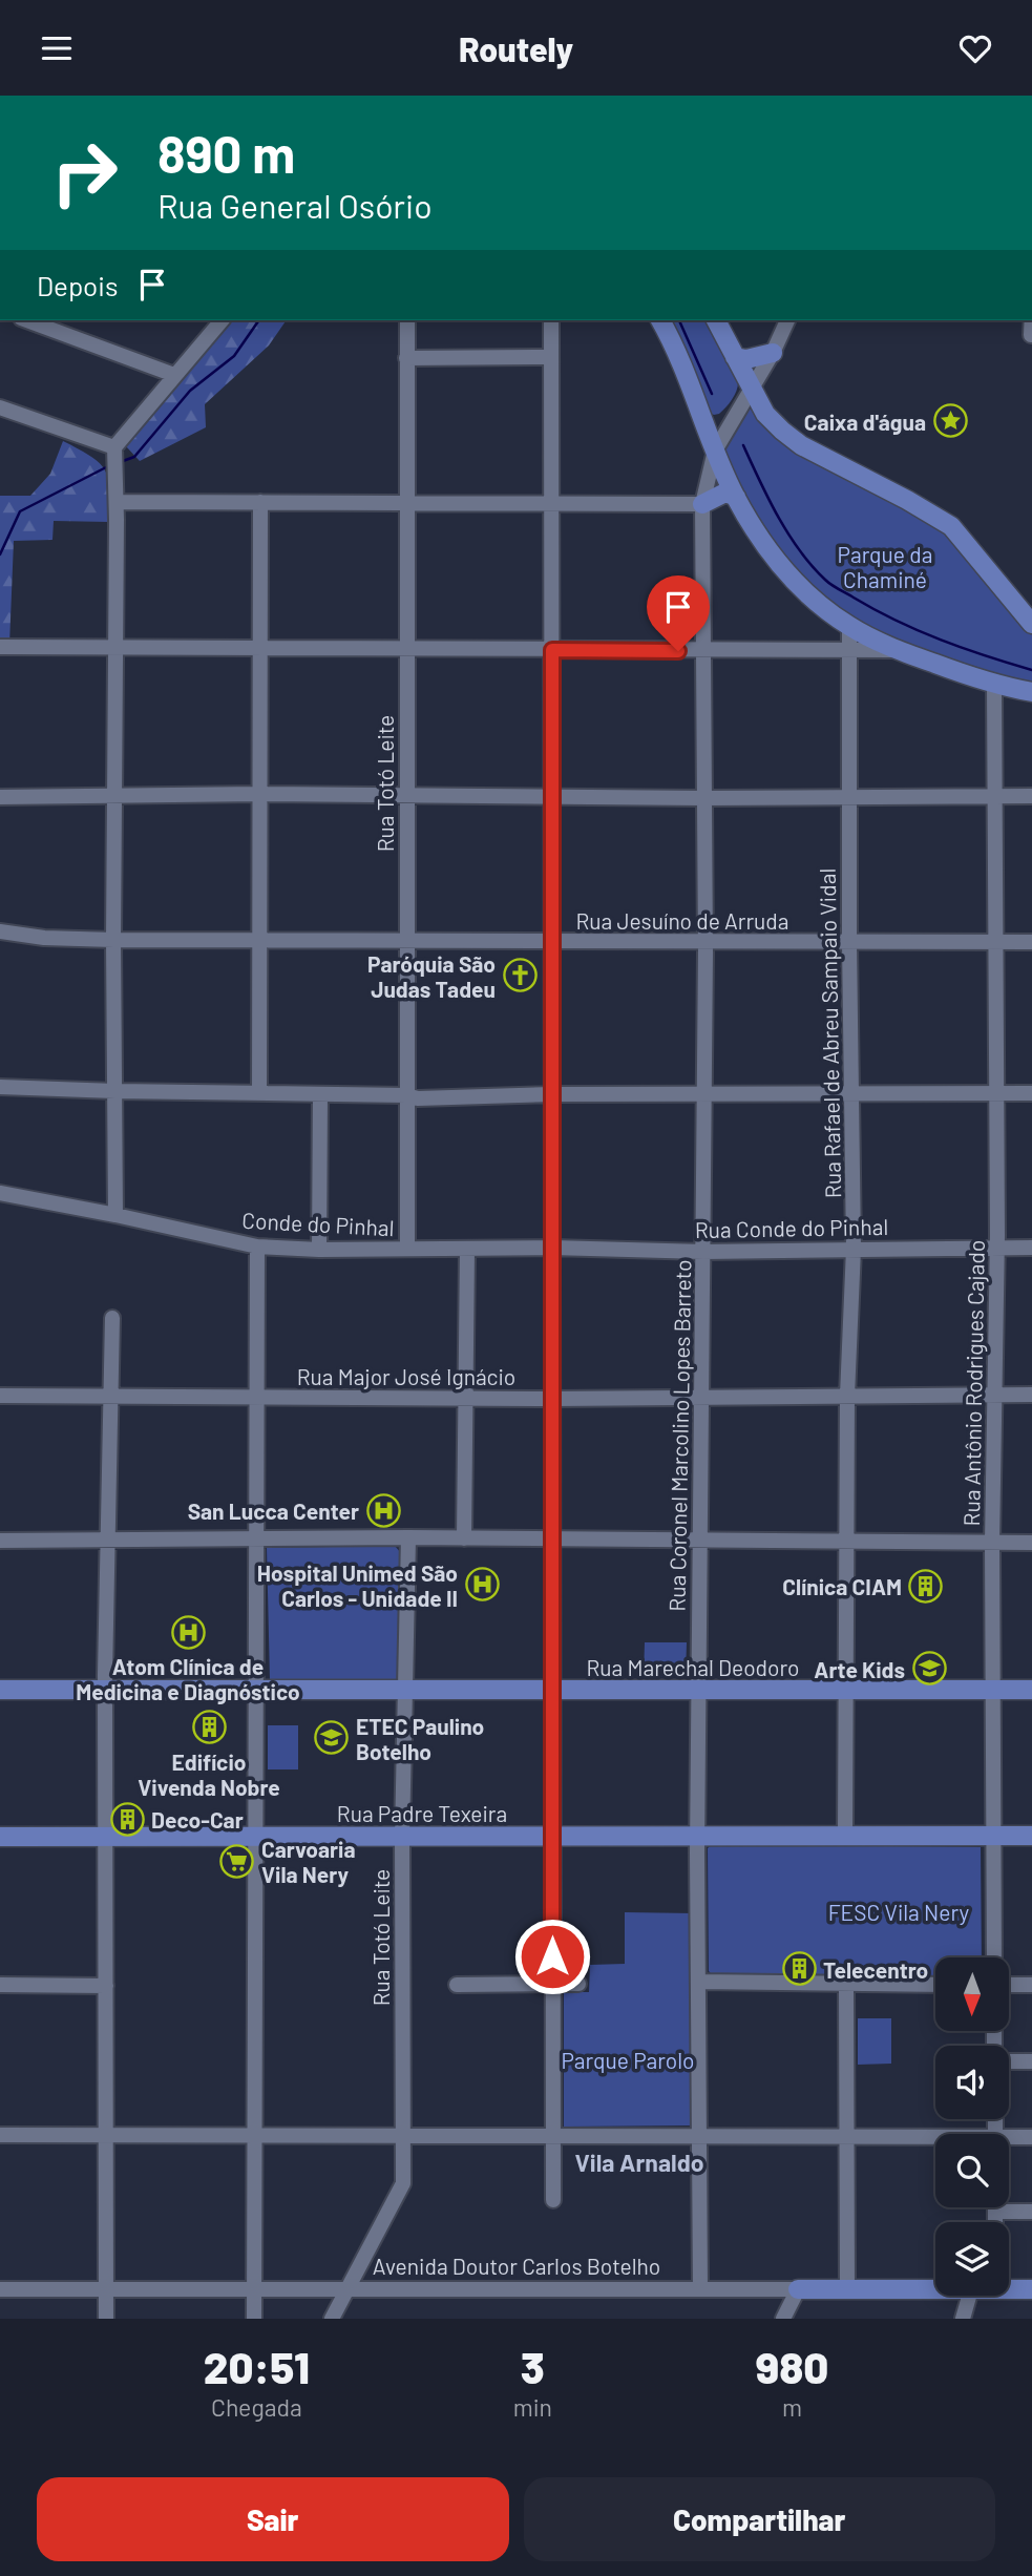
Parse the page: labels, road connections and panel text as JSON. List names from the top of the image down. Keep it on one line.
{"streets":{"main road":["Rua Marechal Deodoro","Rua Padre Texeira","Avenida Doutor Carlos Botelho"],"street":["Rua Totó Leite","Rua Jesuíno de Arruda","Rua Rafael de Abreu Sampaio Vidal","Conde do Pinhal","Rua Conde do Pinhal","Rua Major José Ignácio","Rua Antônio Rodrigues Cajado","Rua Coronel Marcolino Lopes Barreto"]},"crossings":[["Rua Totó Leite","Rua Jesuíno de Arruda"],["Rua Totó Leite","Conde do Pinhal"],["Rua Totó Leite","Rua Marechal Deodoro"],["Rua Totó Leite","Rua Padre Texeira"],["Rua Totó Leite","Avenida Doutor Carlos Botelho"],["Rua Jesuíno de Arruda","Rua Rafael de Abreu Sampaio Vidal"],["Rua Jesuíno de Arruda","Rua Antônio Rodrigues Cajado"],["Rua Jesuíno de Arruda","Rua Coronel Marcolino Lopes Barreto"],["Rua Rafael de Abreu Sampaio Vidal","Rua Conde do Pinhal"],["Rua Rafael de Abreu Sampaio Vidal","Rua Major José Ignácio"],["Rua Rafael de Abreu Sampaio Vidal","Rua Marechal Deodoro"],["Rua Rafael de Abreu Sampaio Vidal","Rua Padre Texeira"],["Conde do Pinhal","Rua Conde do Pinhal"],["Rua Conde do Pinhal","Rua Antônio Rodrigues Cajado"],["Rua Conde do Pinhal","Rua Coronel Marcolino Lopes Barreto"],["Rua Major José Ignácio","Rua Antônio Rodrigues Cajado"],["Rua Major José Ignácio","Rua Coronel Marcolino Lopes Barreto"],["Rua Antônio Rodrigues Cajado","Rua Marechal Deodoro"],["Rua Antônio Rodrigues Cajado","Rua Padre Texeira"],["Rua Coronel Marcolino Lopes Barreto","Rua Marechal Deodoro"],["Rua Coronel Marcolino Lopes Barreto","Rua Padre Texeira"],["Rua Coronel Marcolino Lopes Barreto","Avenida Doutor Carlos Botelho"]],"districts":["Vila Arnaldo"],"parks":["Parque da Chaminé","FESC Vila Nery","Parque Parolo"],"places":{"place":["Caixa d'água"],"church":["Paróquia São Judas Tadeu"],"hospital":["San Lucca Center","Hospital Unimed São Carlos - Unidade II","Atom Clínica de Medicina e Diagnóstico"],"building":["Clínica CIAM","Edifício Vivenda Nobre","Deco-Car","Telecentro"],"school or university":["Arte Kids","ETEC Paulino Botelho"],"supermarket":["Carvoaria Vila Nery"]},"north":"bottom","page":{"header":"Routely","turn":["890 m","Rua General Osório"],"then":"Depois","eta":["20:51","Chegada","3","min","980","m"],"buttons":["Sair","Compartilhar"]}}
